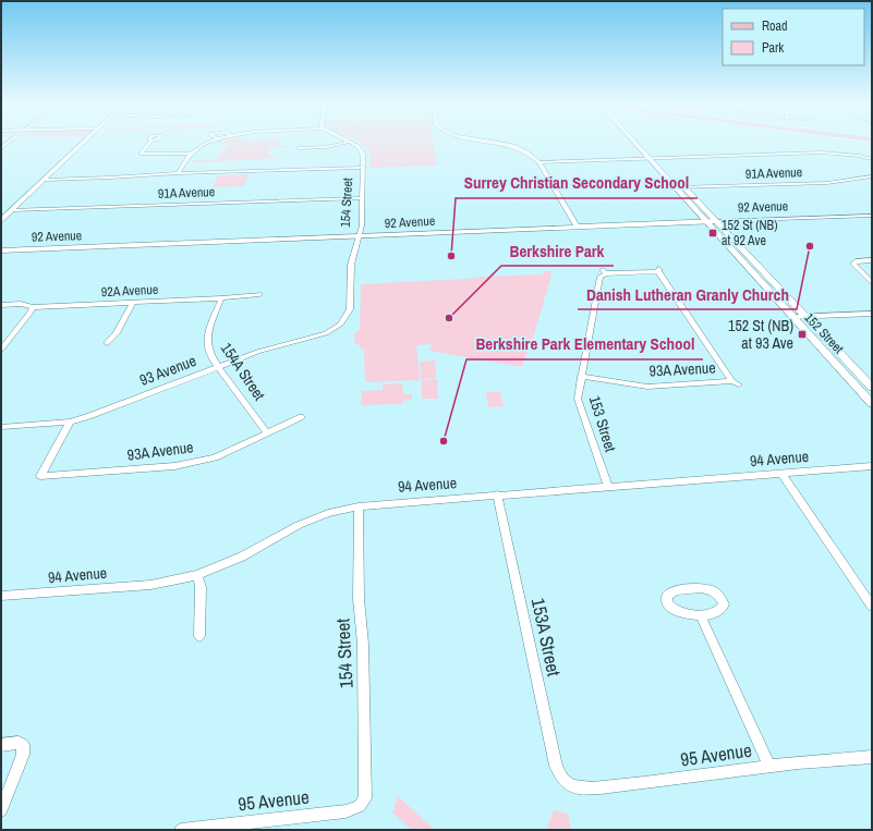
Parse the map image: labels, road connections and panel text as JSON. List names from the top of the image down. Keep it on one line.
{"streets":{"main road":["152 Street"],"street":["91A Avenue","154 Street","92 Avenue","92A Avenue","93A Avenue","93 Avenue","154A Street","153 Street","94 Avenue","153A Street","95 Avenue"]},"crossings":[["91A Avenue","154 Street"],["91A Avenue","152 Street"],["154 Street","92 Avenue"],["154 Street","93 Avenue"],["154 Street","94 Avenue"],["154 Street","95 Avenue"],["92 Avenue","152 Street"],["92A Avenue","154A Street"],["93A Avenue","93 Avenue"],["93A Avenue","154A Street"],["93A Avenue","153 Street"],["93 Avenue","154A Street"],["153 Street","94 Avenue"],["94 Avenue","153A Street"],["153A Street","95 Avenue"]],"places":{"transit":["152 St (NB) at 92 Ave","152 St (NB) at 93 Ave"],"other":["Danish Lutheran Granly Church","Surrey Christian Secondary School","Berkshire Park","Berkshire Park Elementary School"]},"legend":["Road","Park"]}
